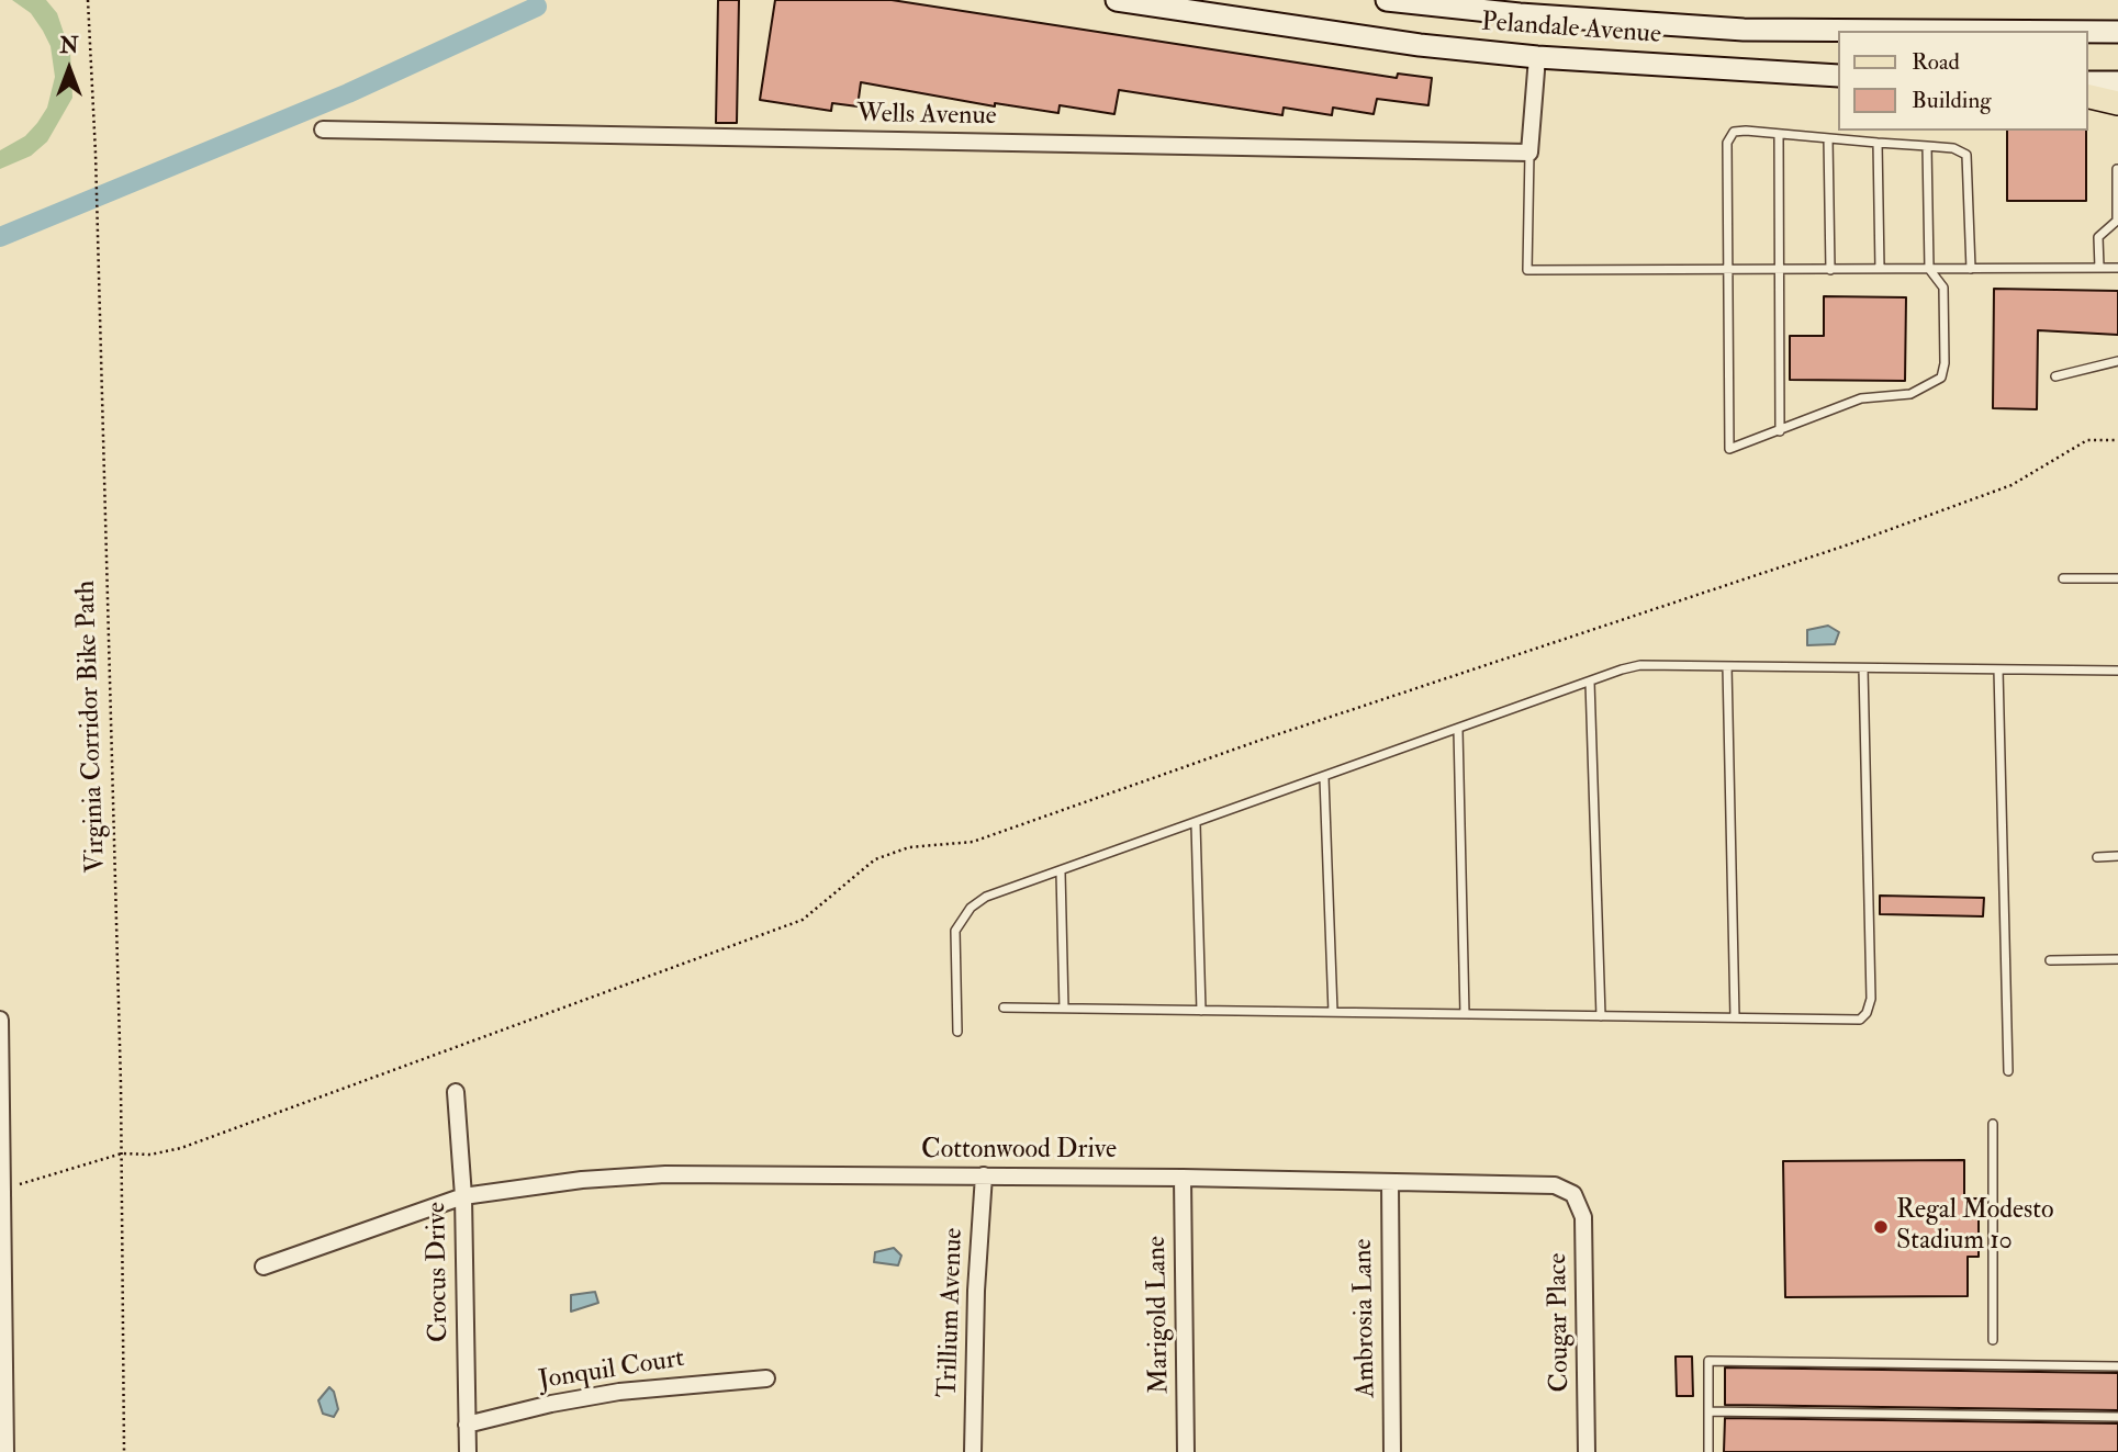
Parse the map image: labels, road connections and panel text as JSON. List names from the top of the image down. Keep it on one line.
{"streets":{"main road":["Pelandale Avenue"],"street":["Wells Avenue","Cottonwood Drive","Crocus Drive","Trillium Avenue","Marigold Lane","Ambrosia Lane","Cougar Place","Jonquil Court"],"path":["Virginia Corridor Bike Path"]},"crossings":[["Cottonwood Drive","Crocus Drive"],["Cottonwood Drive","Trillium Avenue"],["Cottonwood Drive","Marigold Lane"],["Cottonwood Drive","Ambrosia Lane"],["Cottonwood Drive","Cougar Place"],["Crocus Drive","Jonquil Court"]],"places":["Regal Modesto Stadium 10"],"legend":["Road","Building"],"north":"top"}
